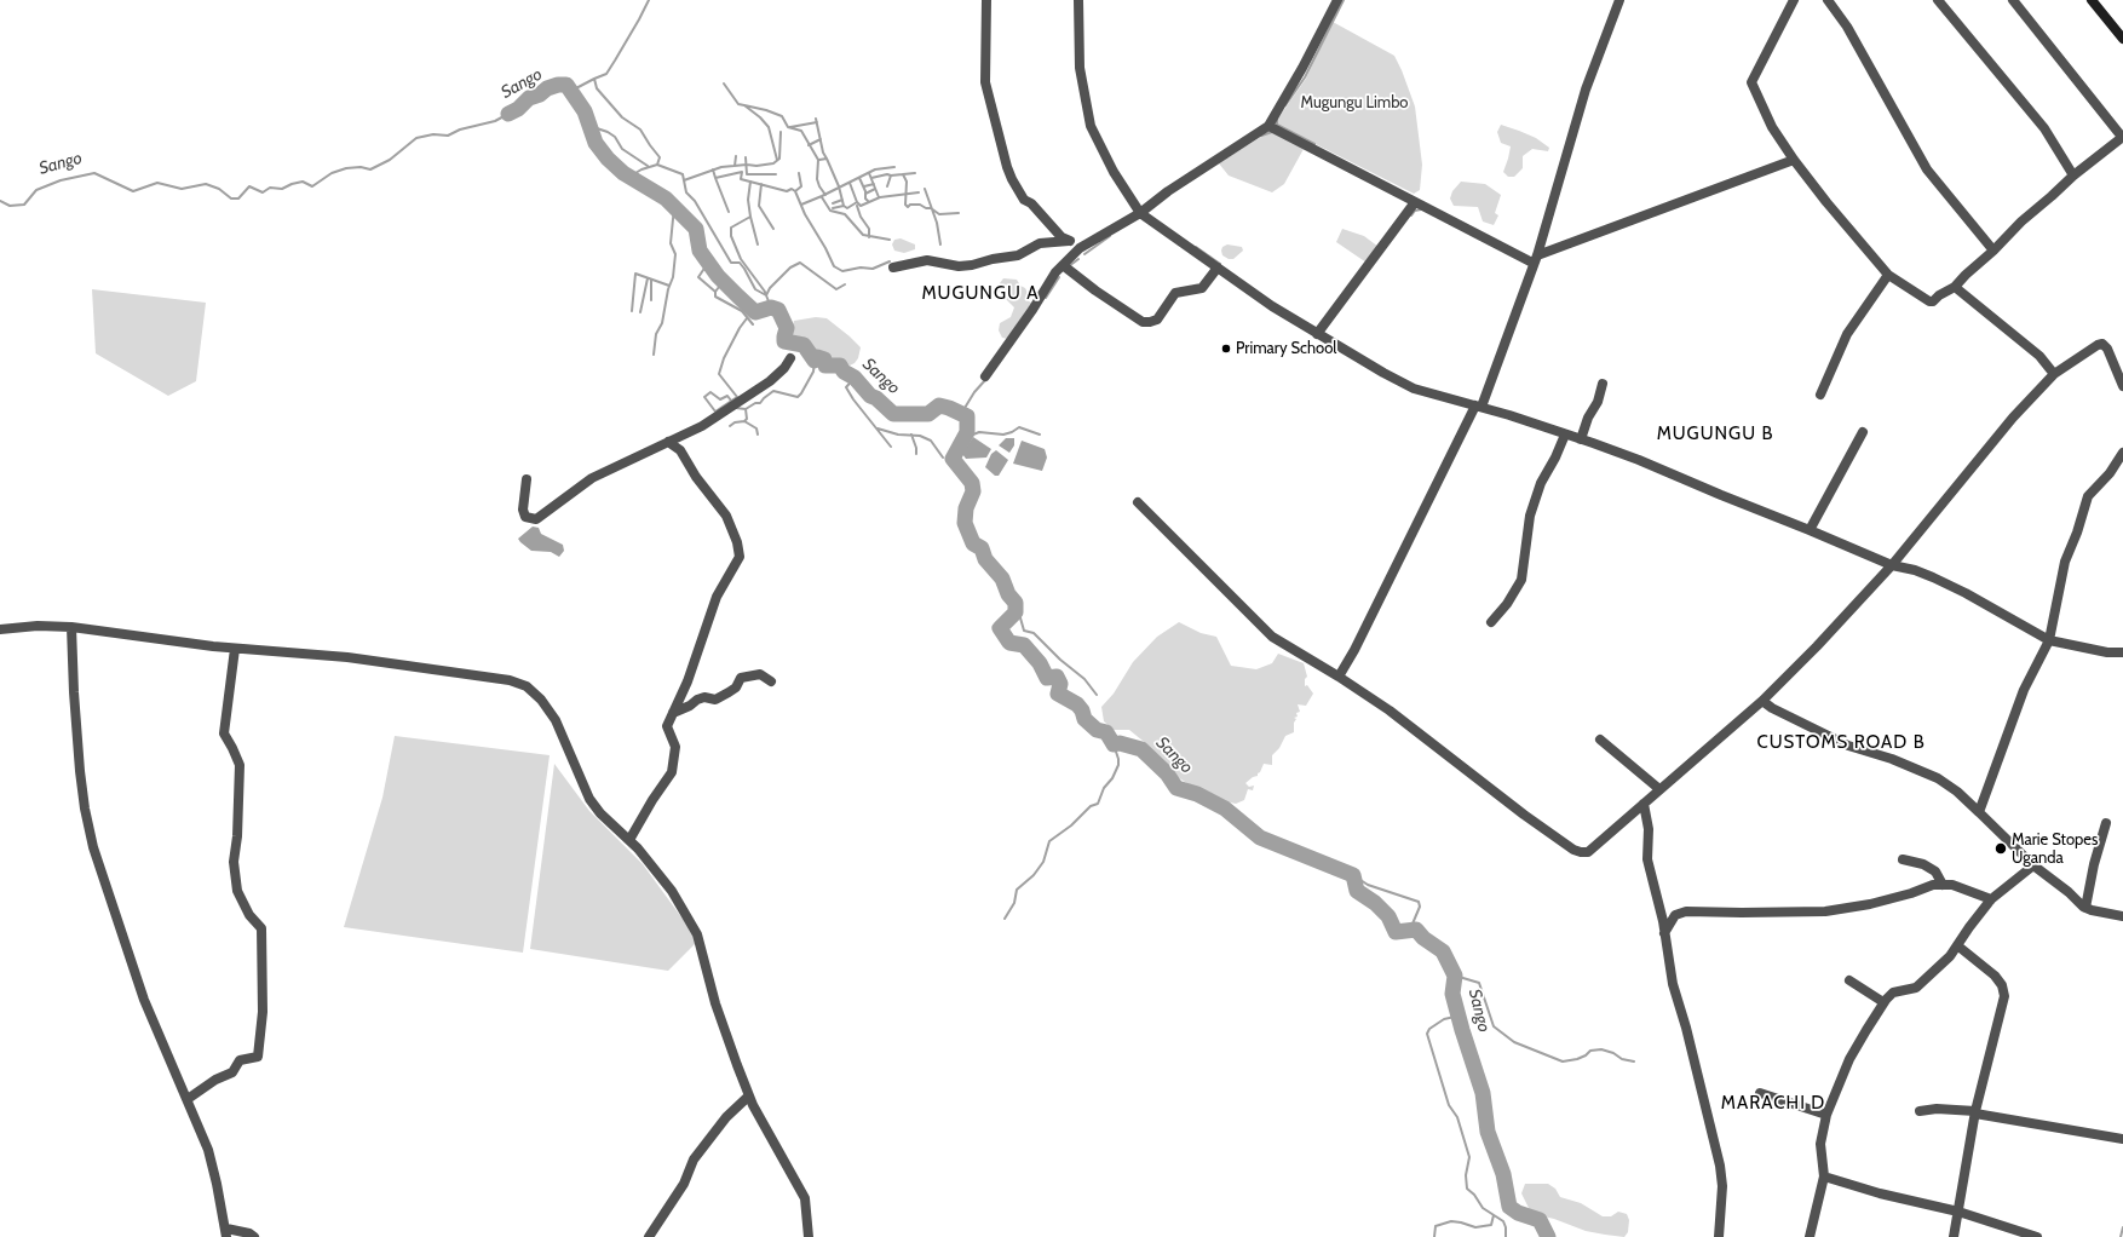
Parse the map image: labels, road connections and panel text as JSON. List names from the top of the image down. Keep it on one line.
{"districts":["MUGUNGU A","MUGUNGU B","CUSTOMS ROAD B","MARACHI D"],"water":["Sango"],"parks":["Mugungu Limbo"],"places":["Primary School","Marie Stopes Uganda"]}
